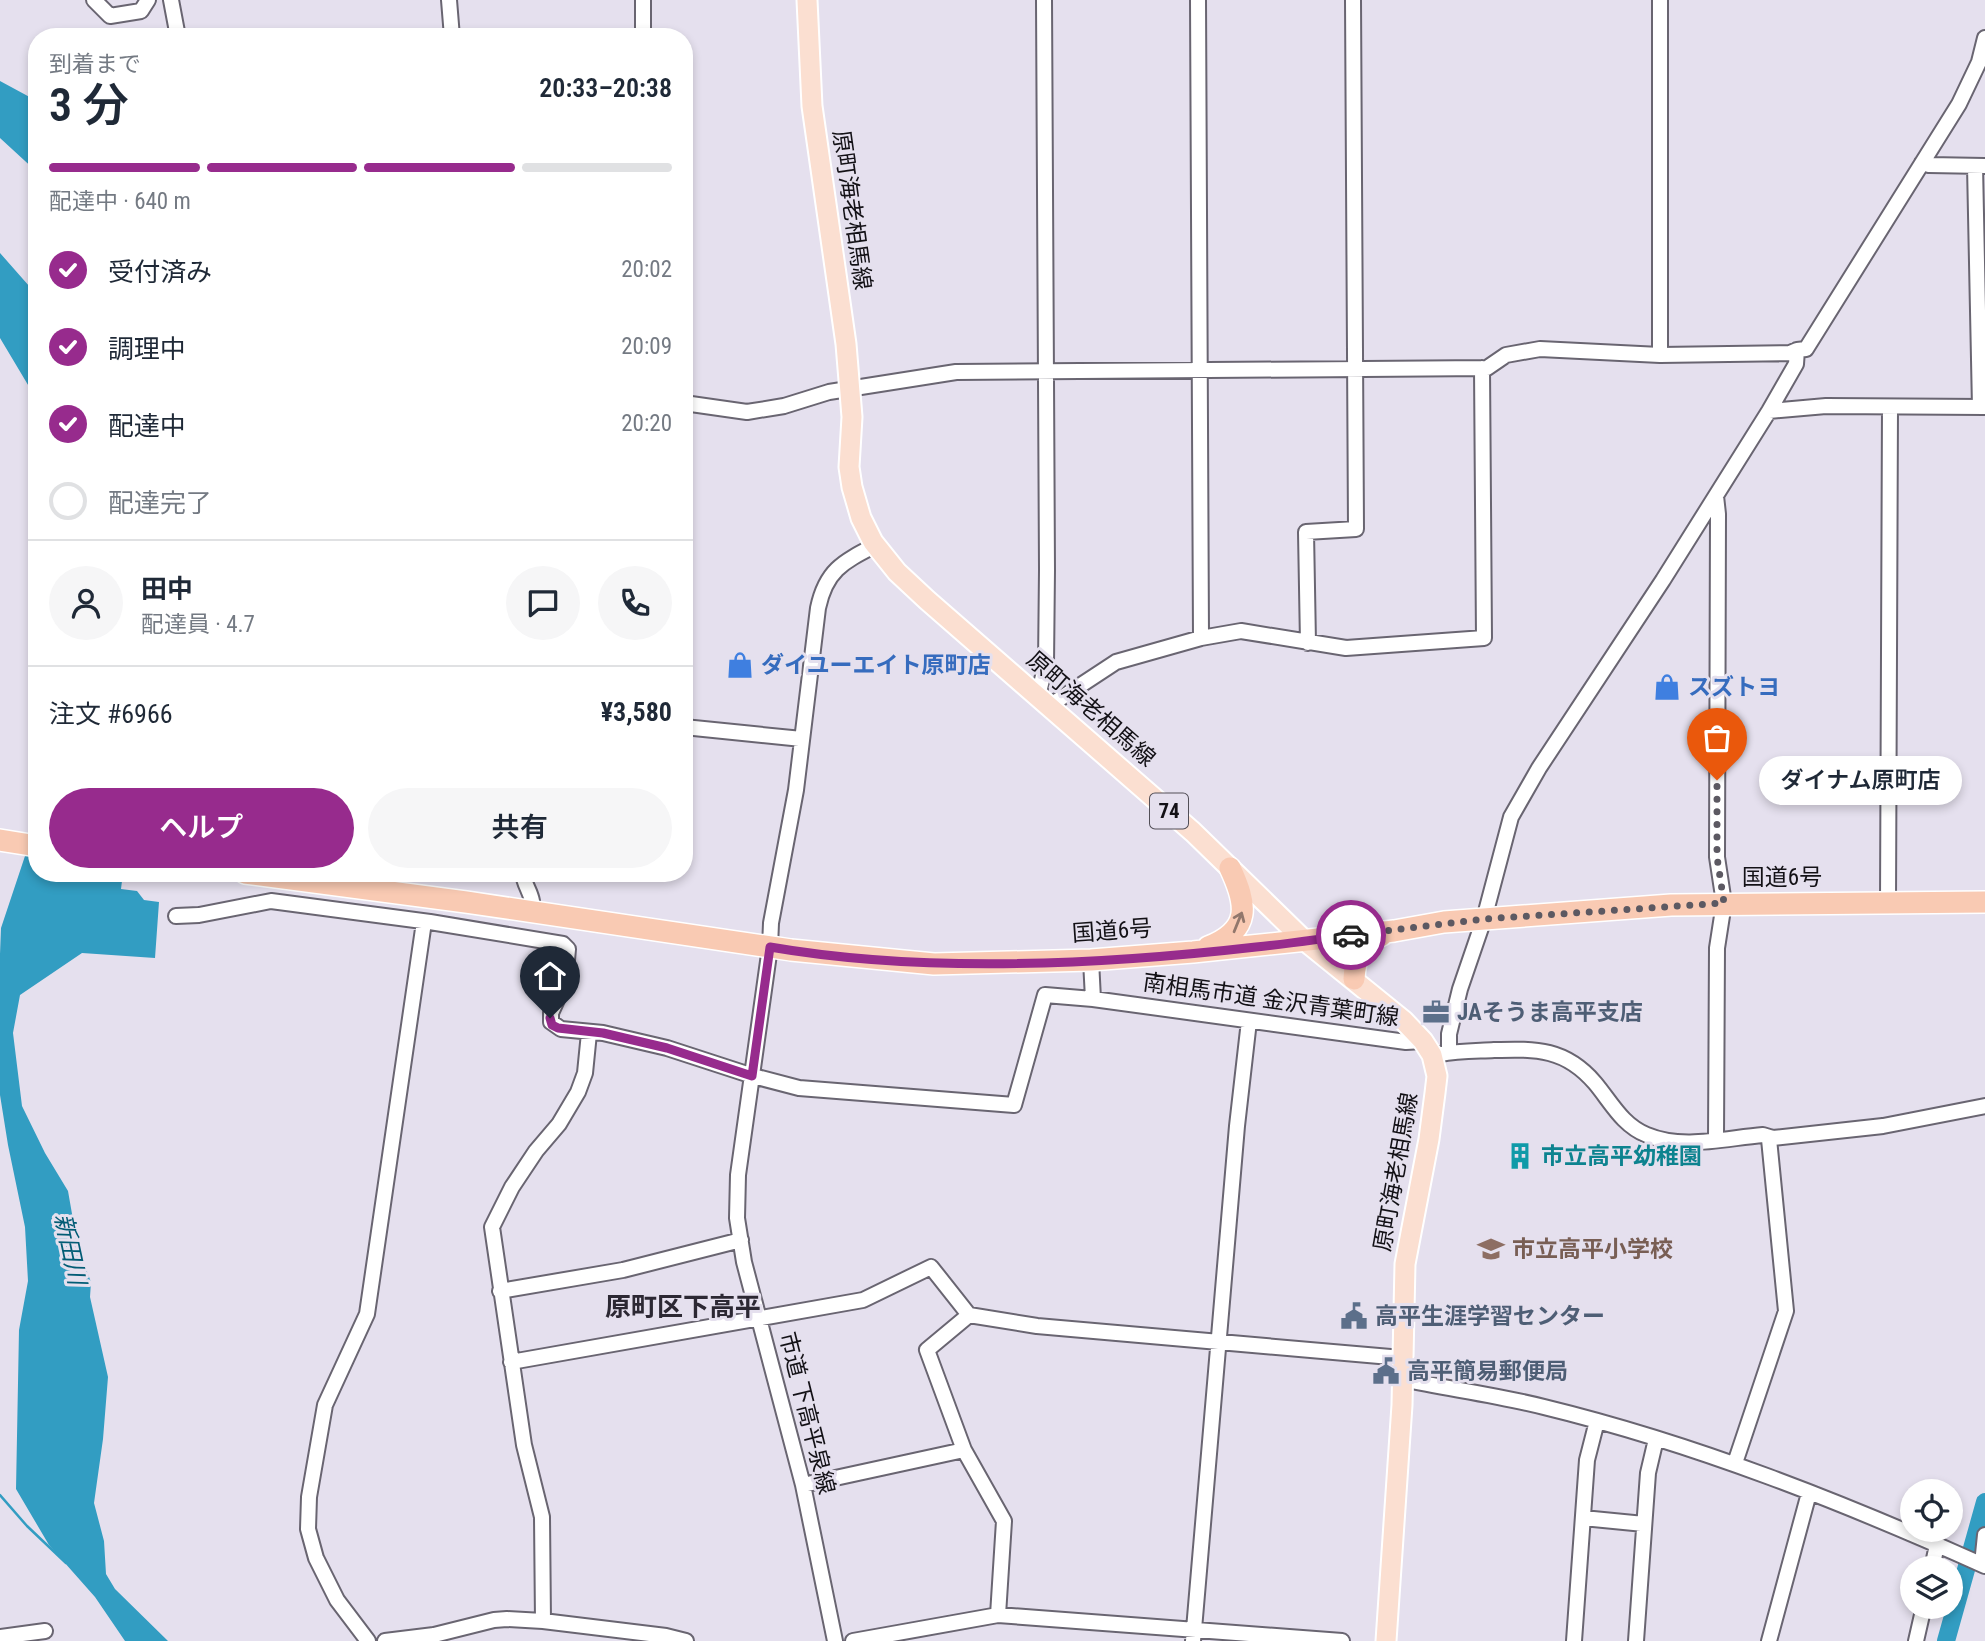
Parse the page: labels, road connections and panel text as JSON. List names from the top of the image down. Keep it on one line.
{"streets":{"highway":["国道6号"],"main road":["原町海老相馬線","74"],"street":["南相馬市道 金沢青葉町線","市道 下高平泉線"]},"crossings":[["原町海老相馬線","国道6号"],["原町海老相馬線","南相馬市道 金沢青葉町線"],["原町海老相馬線","市道 下高平泉線"],["国道6号","市道 下高平泉線"],["南相馬市道 金沢青葉町線","市道 下高平泉線"]],"districts":["原町区下高平"],"water":["新田川"],"places":{"shop":["ダイユーエイト原町店","スズトヨ"],"other":["ダイナム原町店"],"office":["JAそうま高平支店"],"building":["市立高平幼稚園"],"school or university":["市立高平小学校"],"public building":["高平生涯学習センター","高平簡易郵便局"]},"page":{"heading":["3 分","到着まで","20:33–20:38"],"panel":["田中","配達員 · 4.7","注文 #6966","¥3,580"],"bar":"配達中 · 640 m","list":[["受付済み","20:02"],["調理中","20:09"],["配達中","20:20"],"配達完了"],"bubble":"ダイナム原町店","buttons":["ヘルプ","共有"]}}
